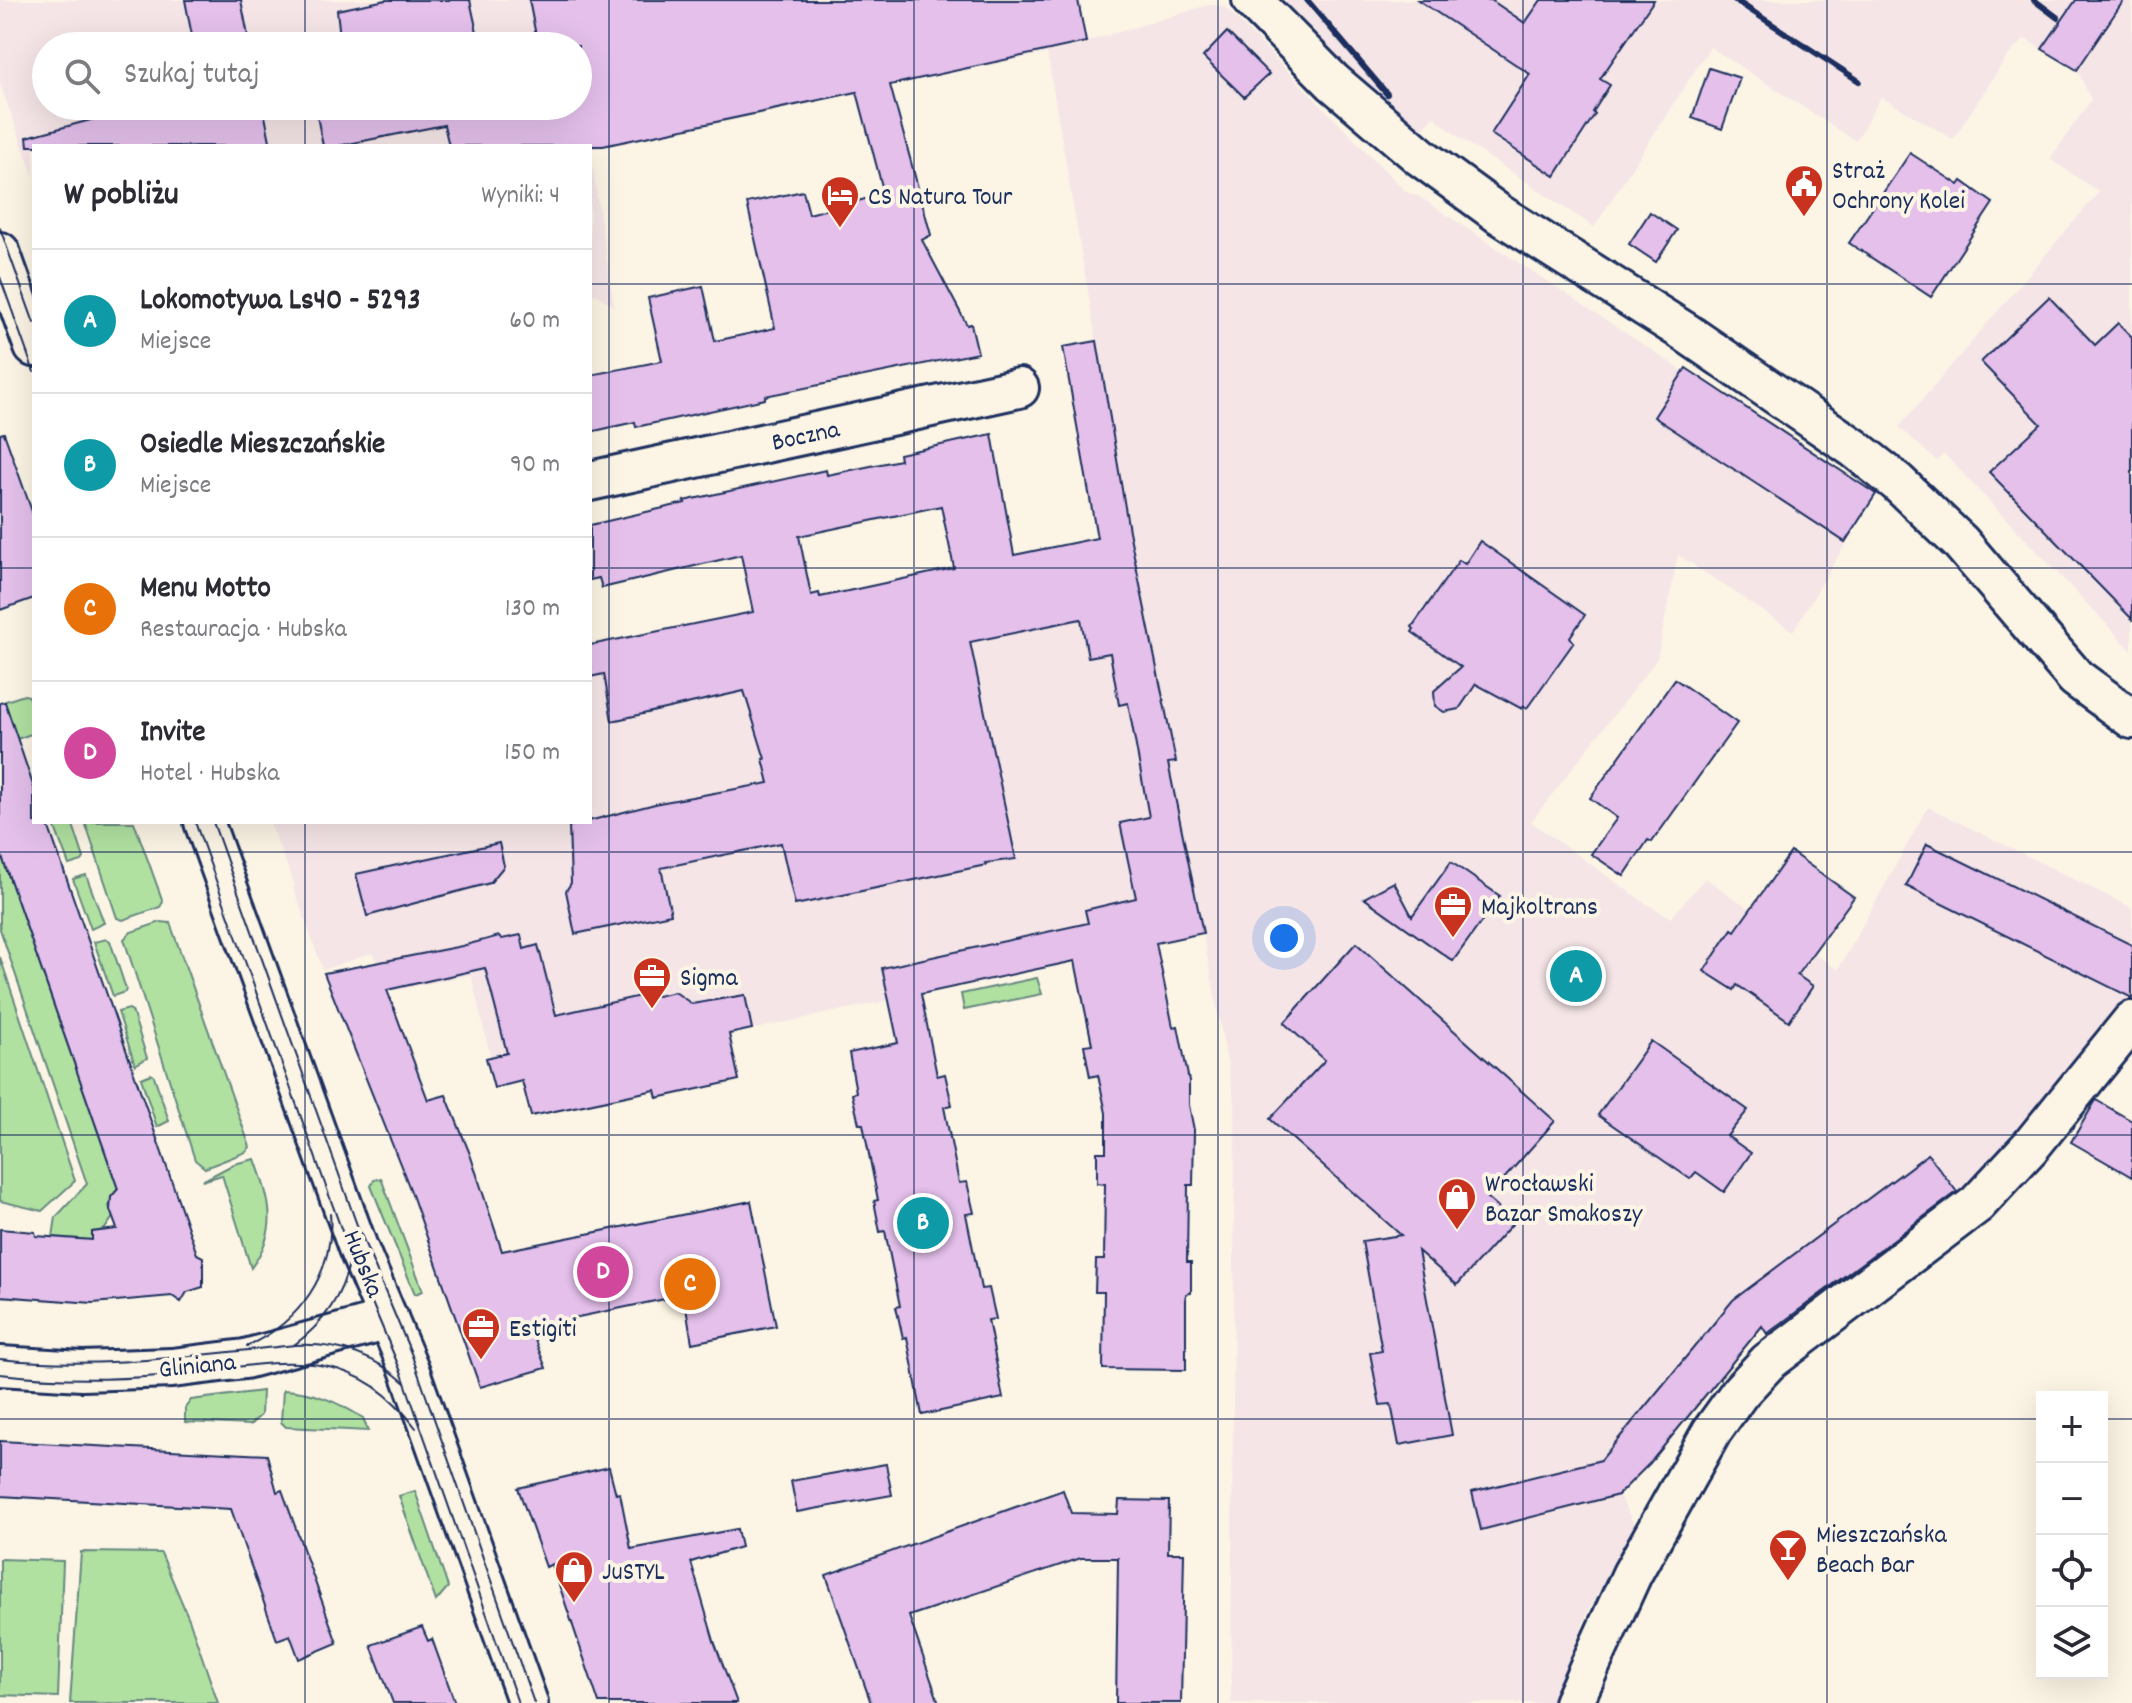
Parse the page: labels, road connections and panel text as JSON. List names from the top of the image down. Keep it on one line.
{"streets":{"street":["Boczna","Hubska","Gliniana"]},"crossings":[["Hubska","Gliniana"]],"places":{"public building":["Straż Ochrony Kolei"],"hotel":["CS Natura Tour"],"office":["Majkoltrans","Sigma","Estigiti"],"shop":["Wrocławski Bazar Smakoszy","JuSTYL"],"bar":["Mieszczańska Beach Bar"]},"page":{"search":"Szukaj tutaj","heading":["W pobliżu","Wyniki: 4"],"list":[{"mark":"A","name":"Lokomotywa Ls40 - 5293","note":"Miejsce","value":"60 m"},{"mark":"B","name":"Osiedle Mieszczańskie","note":"Miejsce","value":"90 m"},{"mark":"C","name":"Menu Motto","note":"Restauracja · Hubska","value":"130 m"},{"mark":"D","name":"Invite","note":"Hotel · Hubska","value":"150 m"}],"pins":["A","B","D","C"],"map_buttons":["+","−"]}}
